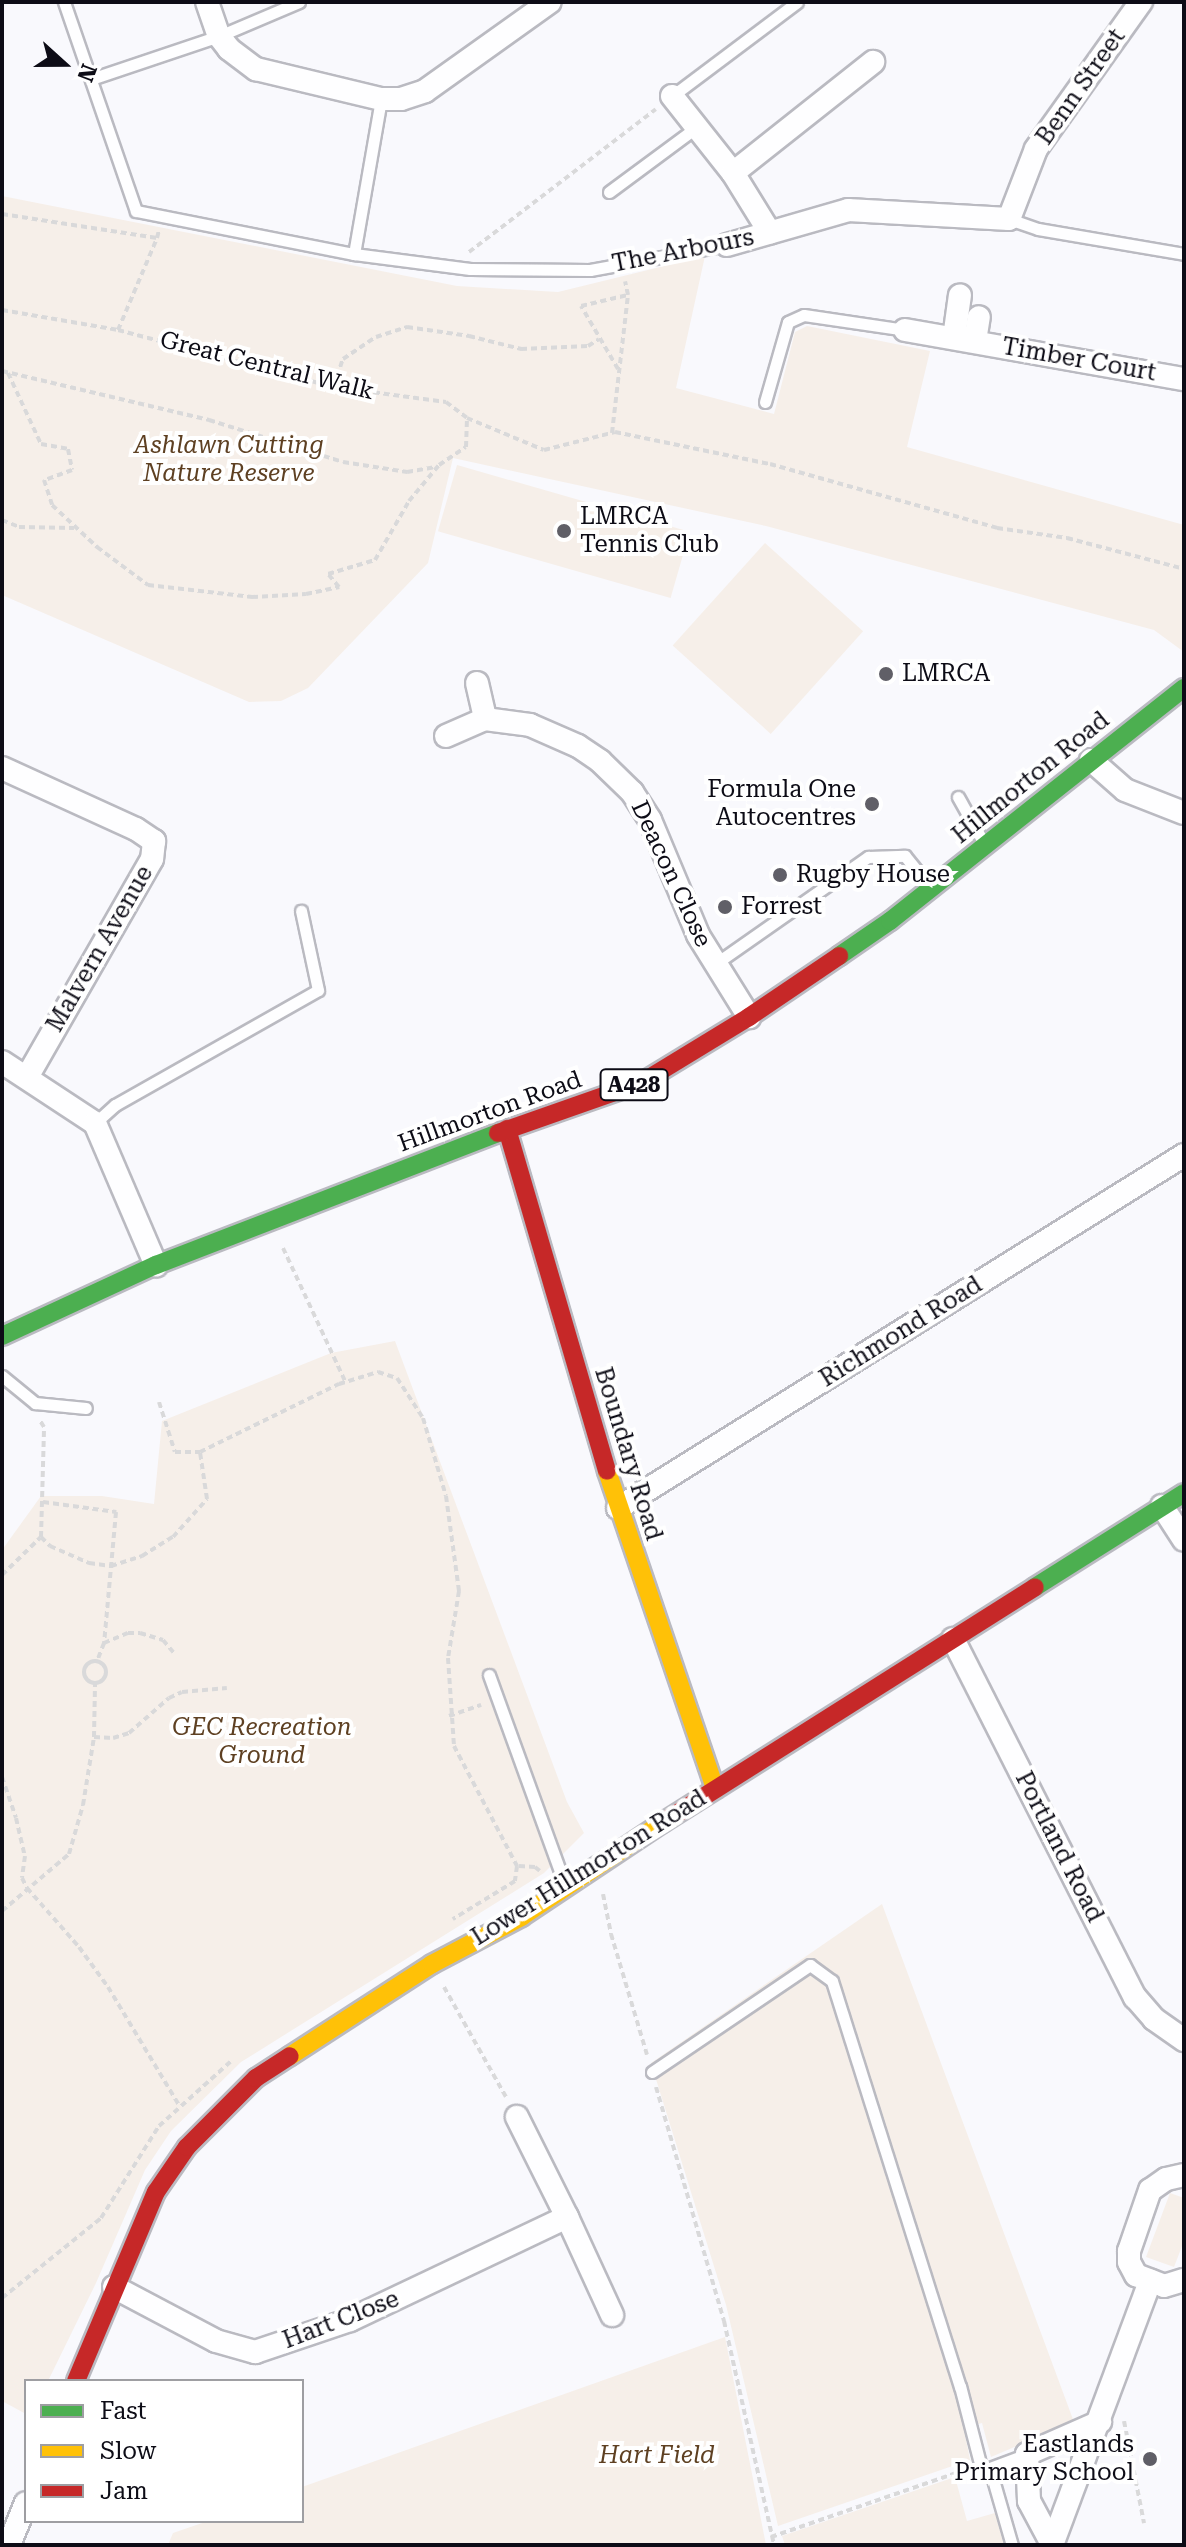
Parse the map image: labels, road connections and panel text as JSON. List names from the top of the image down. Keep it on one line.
{"streets":{"main road":["Hillmorton Road","A428","Boundary Road","Lower Hillmorton Road"],"street":["Benn Street","The Arbours","Timber Court","Deacon Close","Malvern Avenue","Richmond Road","Portland Road","Hart Close"],"path":["Great Central Walk"]},"crossings":[["Benn Street","The Arbours"],["Hillmorton Road","Deacon Close"],["Hillmorton Road","Boundary Road"],["Richmond Road","Boundary Road"],["Boundary Road","Lower Hillmorton Road"],["Portland Road","Lower Hillmorton Road"],["Lower Hillmorton Road","Hart Close"]],"parks":["Ashlawn Cutting Nature Reserve","GEC Recreation Ground","Hart Field"],"places":["LMRCA Tennis Club","LMRCA","Formula One Autocentres","Rugby House","Forrest","Eastlands Primary School"],"legend":["Fast","Slow","Jam"],"north":"right"}
